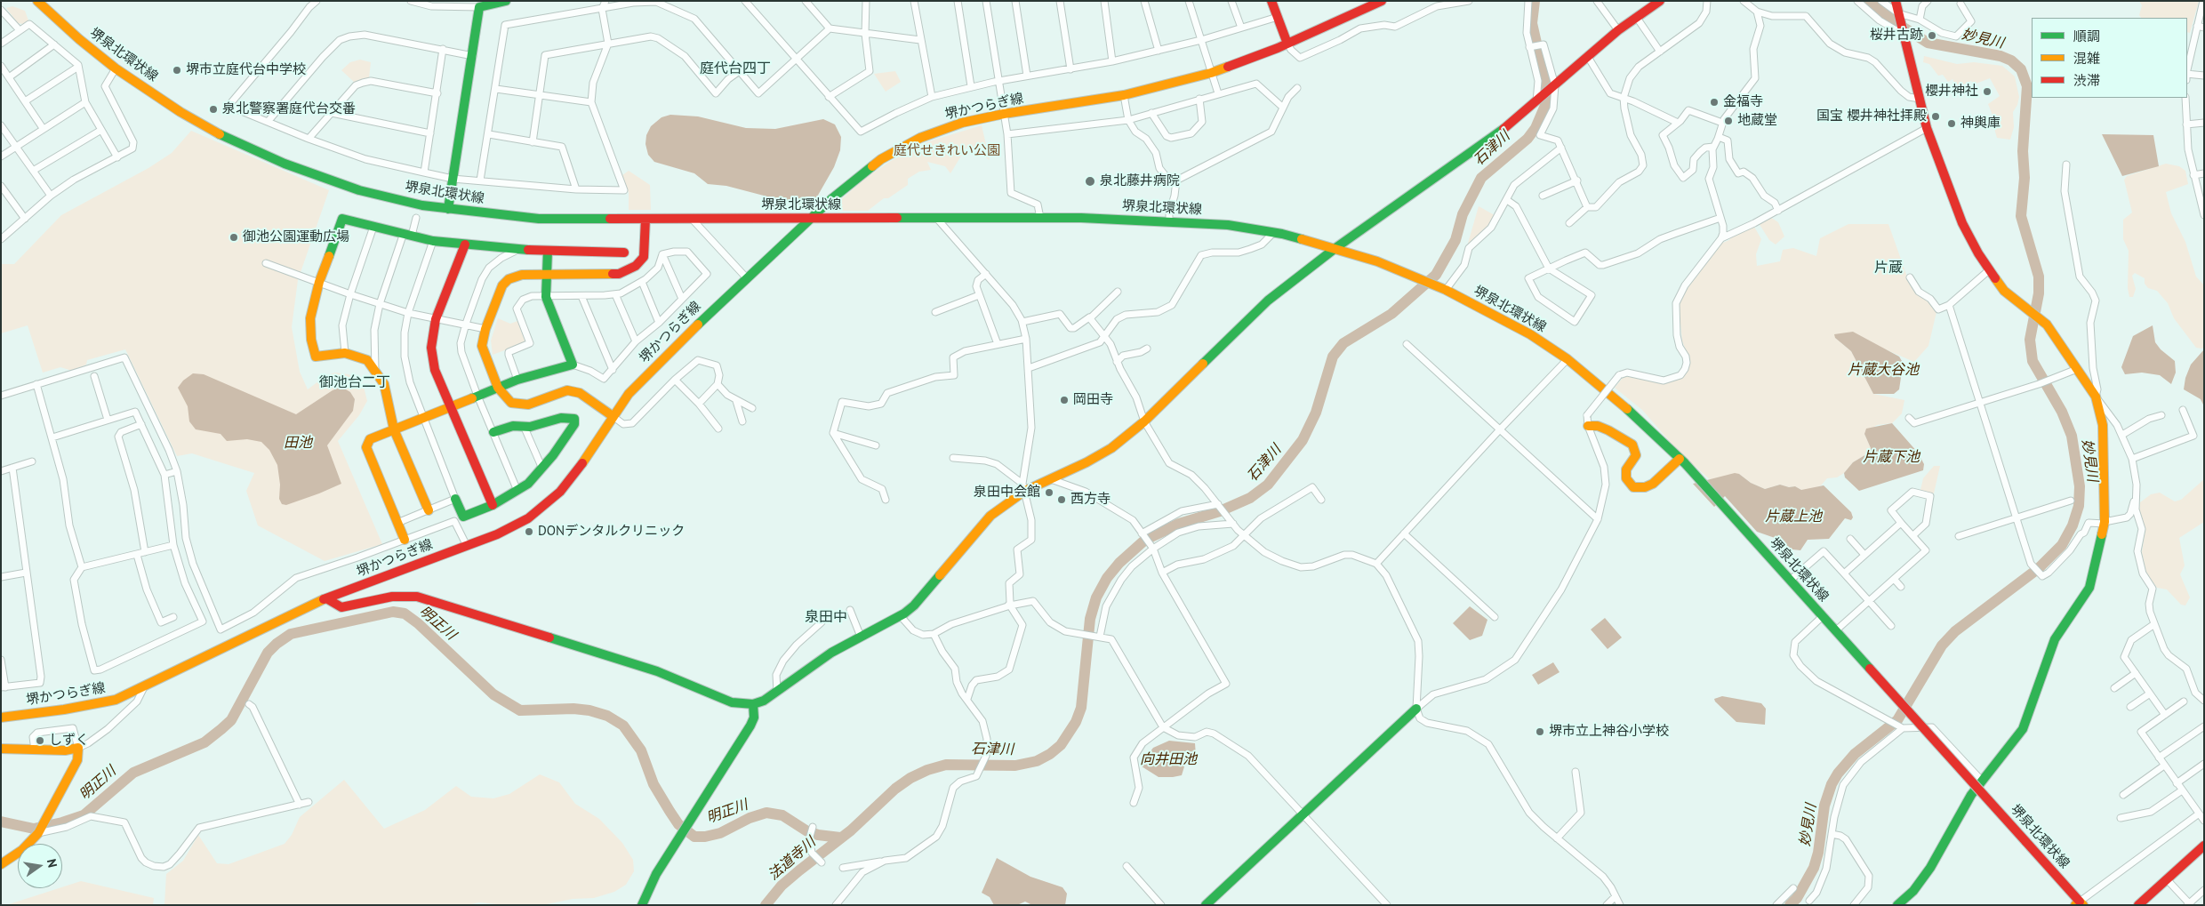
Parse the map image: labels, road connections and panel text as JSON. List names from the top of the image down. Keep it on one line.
{"streets":{"street":["堺泉北環状線","堺かつらぎ線"]},"crossings":[["堺泉北環状線","堺かつらぎ線"]],"districts":["庭代台四丁","片蔵","御池台二丁","泉田中"],"water":["妙見川","石津川","片蔵大谷池","田池","片蔵下池","片蔵上池","明正川","向井田池","法道寺川"],"parks":["庭代せきれい公園"],"places":["桜井古跡","堺市立庭代台中学校","櫻井神社","金福寺","泉北警察署庭代台交番","国宝 櫻井神社拝殿","地蔵堂","神輿庫","泉北藤井病院","御池公園運動広場","岡田寺","泉田中会館","西方寺","DONデンタルクリニック","堺市立上神谷小学校","しずく"],"legend":["順調","混雑","渋滞"],"north":"right"}
